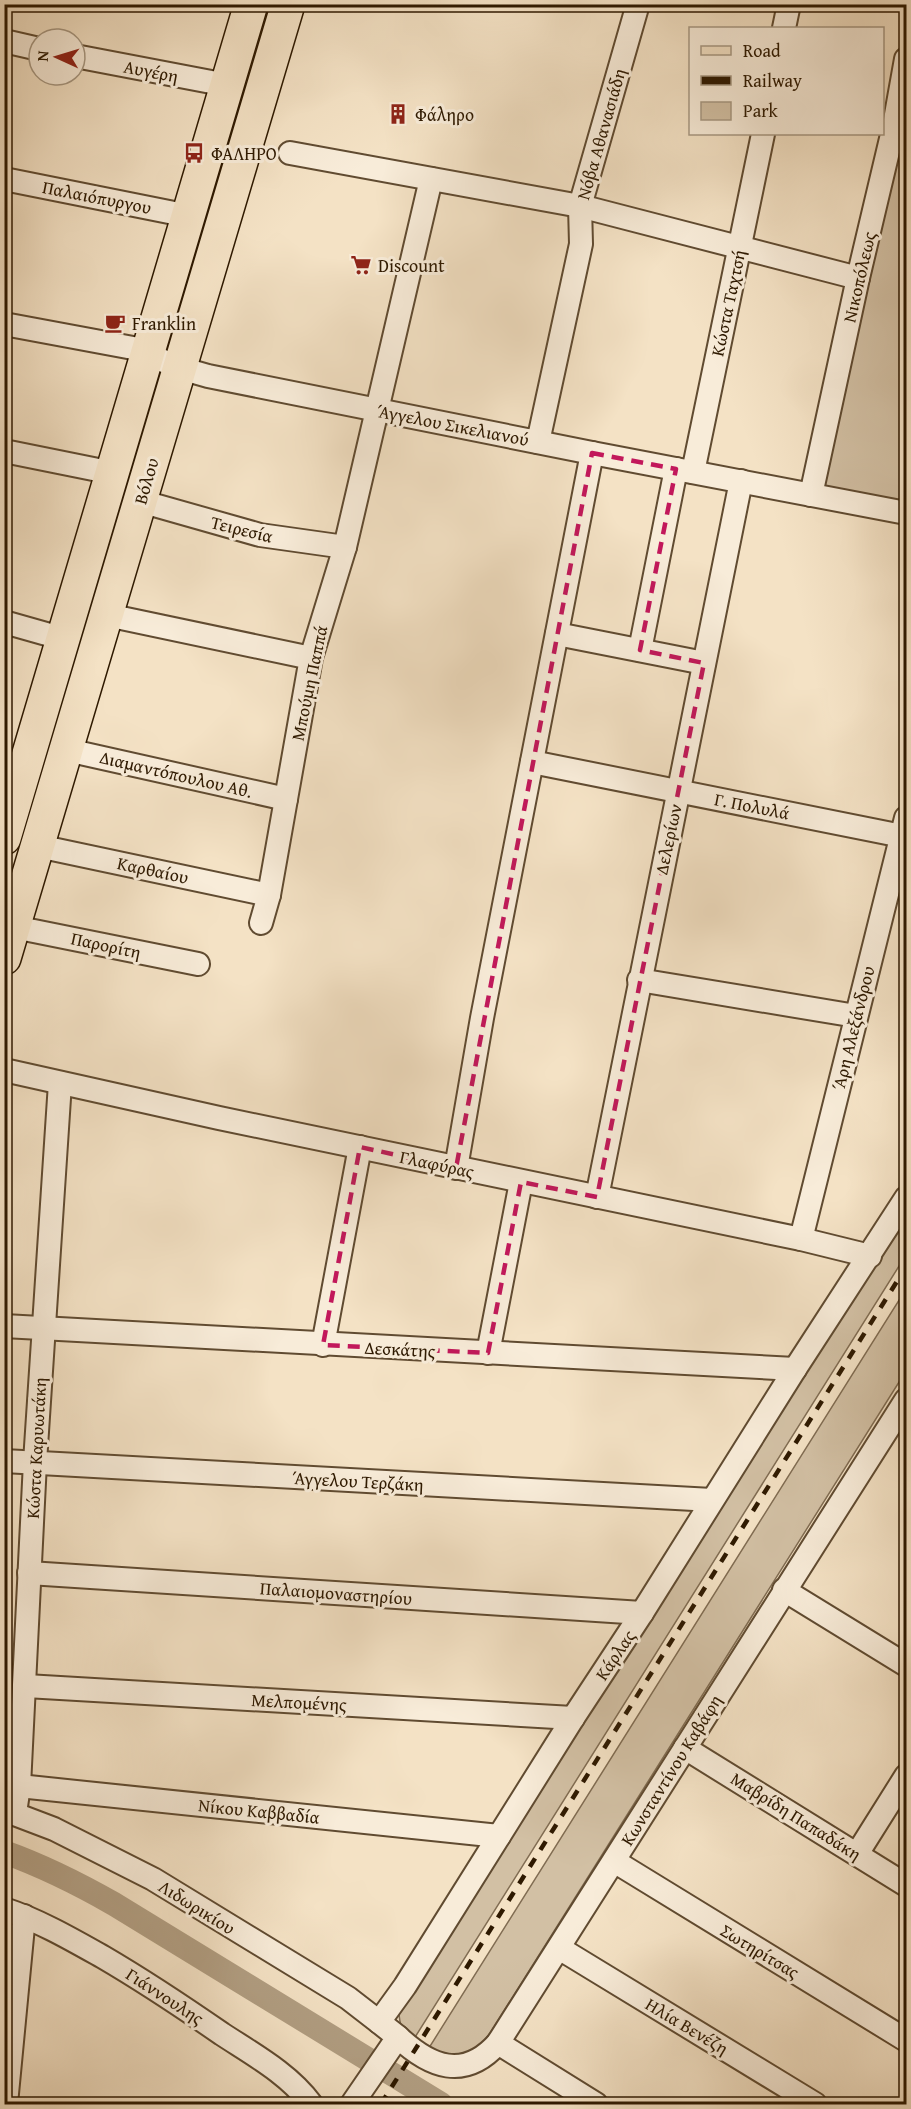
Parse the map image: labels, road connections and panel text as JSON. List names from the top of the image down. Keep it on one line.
{"streets":{"main road":["Βόλου"],"street":["Αυγέρη","Νόβα Αθανασιάδη","Παλαιόπυργου","Νικοπόλεως","Κώστα Ταχτσή","Άγγελου Σικελιανού","Τειρεσία","Μπούμη Παππά","Διαμαντόπουλου Αθ.","Γ. Πολυλά","Δελερίων","Καρθαίου","Παρορίτη","Άρη Αλεξάνδρου","Γλαφύρας","Δεσκάτης","Κώστα Καρυωτάκη","Άγγελου Τερζάκη","Παλαιομοναστηρίου","Κάρλας","Μελπομένης","Κωνσταντίνου Καβάφη","Νίκου Καββαδία","Μαβρίδη Παπαδάκη","Λιδωρικίου","Σωτηρίτσας","Γιάννουλης","Ηλία Βενέζη"]},"crossings":[["Αυγέρη","Βόλου"],["Νόβα Αθανασιάδη","Άγγελου Σικελιανού"],["Παλαιόπυργου","Βόλου"],["Νικοπόλεως","Άγγελου Σικελιανού"],["Κώστα Ταχτσή","Άγγελου Σικελιανού"],["Άγγελου Σικελιανού","Βόλου"],["Άγγελου Σικελιανού","Μπούμη Παππά"],["Άγγελου Σικελιανού","Δελερίων"],["Βόλου","Τειρεσία"],["Βόλου","Διαμαντόπουλου Αθ."],["Βόλου","Καρθαίου"],["Βόλου","Παρορίτη"],["Τειρεσία","Μπούμη Παππά"],["Μπούμη Παππά","Διαμαντόπουλου Αθ."],["Μπούμη Παππά","Καρθαίου"],["Γ. Πολυλά","Δελερίων"],["Γ. Πολυλά","Άρη Αλεξάνδρου"],["Δελερίων","Γλαφύρας"],["Άρη Αλεξάνδρου","Γλαφύρας"],["Γλαφύρας","Κώστα Καρυωτάκη"],["Γλαφύρας","Κάρλας"],["Δεσκάτης","Κώστα Καρυωτάκη"],["Δεσκάτης","Κάρλας"],["Κώστα Καρυωτάκη","Άγγελου Τερζάκη"],["Κώστα Καρυωτάκη","Παλαιομοναστηρίου"],["Κώστα Καρυωτάκη","Μελπομένης"],["Κώστα Καρυωτάκη","Νίκου Καββαδία"],["Κώστα Καρυωτάκη","Λιδωρικίου"],["Άγγελου Τερζάκη","Κάρλας"],["Παλαιομοναστηρίου","Κάρλας"],["Κάρλας","Μελπομένης"],["Κάρλας","Νίκου Καββαδία"],["Κάρλας","Λιδωρικίου"],["Κωνσταντίνου Καβάφη","Μαβρίδη Παπαδάκη"],["Κωνσταντίνου Καβάφη","Σωτηρίτσας"],["Κωνσταντίνου Καβάφη","Ηλία Βενέζη"]],"places":{"building":["Φάληρο"],"bus stop":["ΦΑΛΗΡΟ"],"supermarket":["Discount"],"cafe":["Franklin"]},"legend":["Road","Railway","Park"],"north":"left"}
